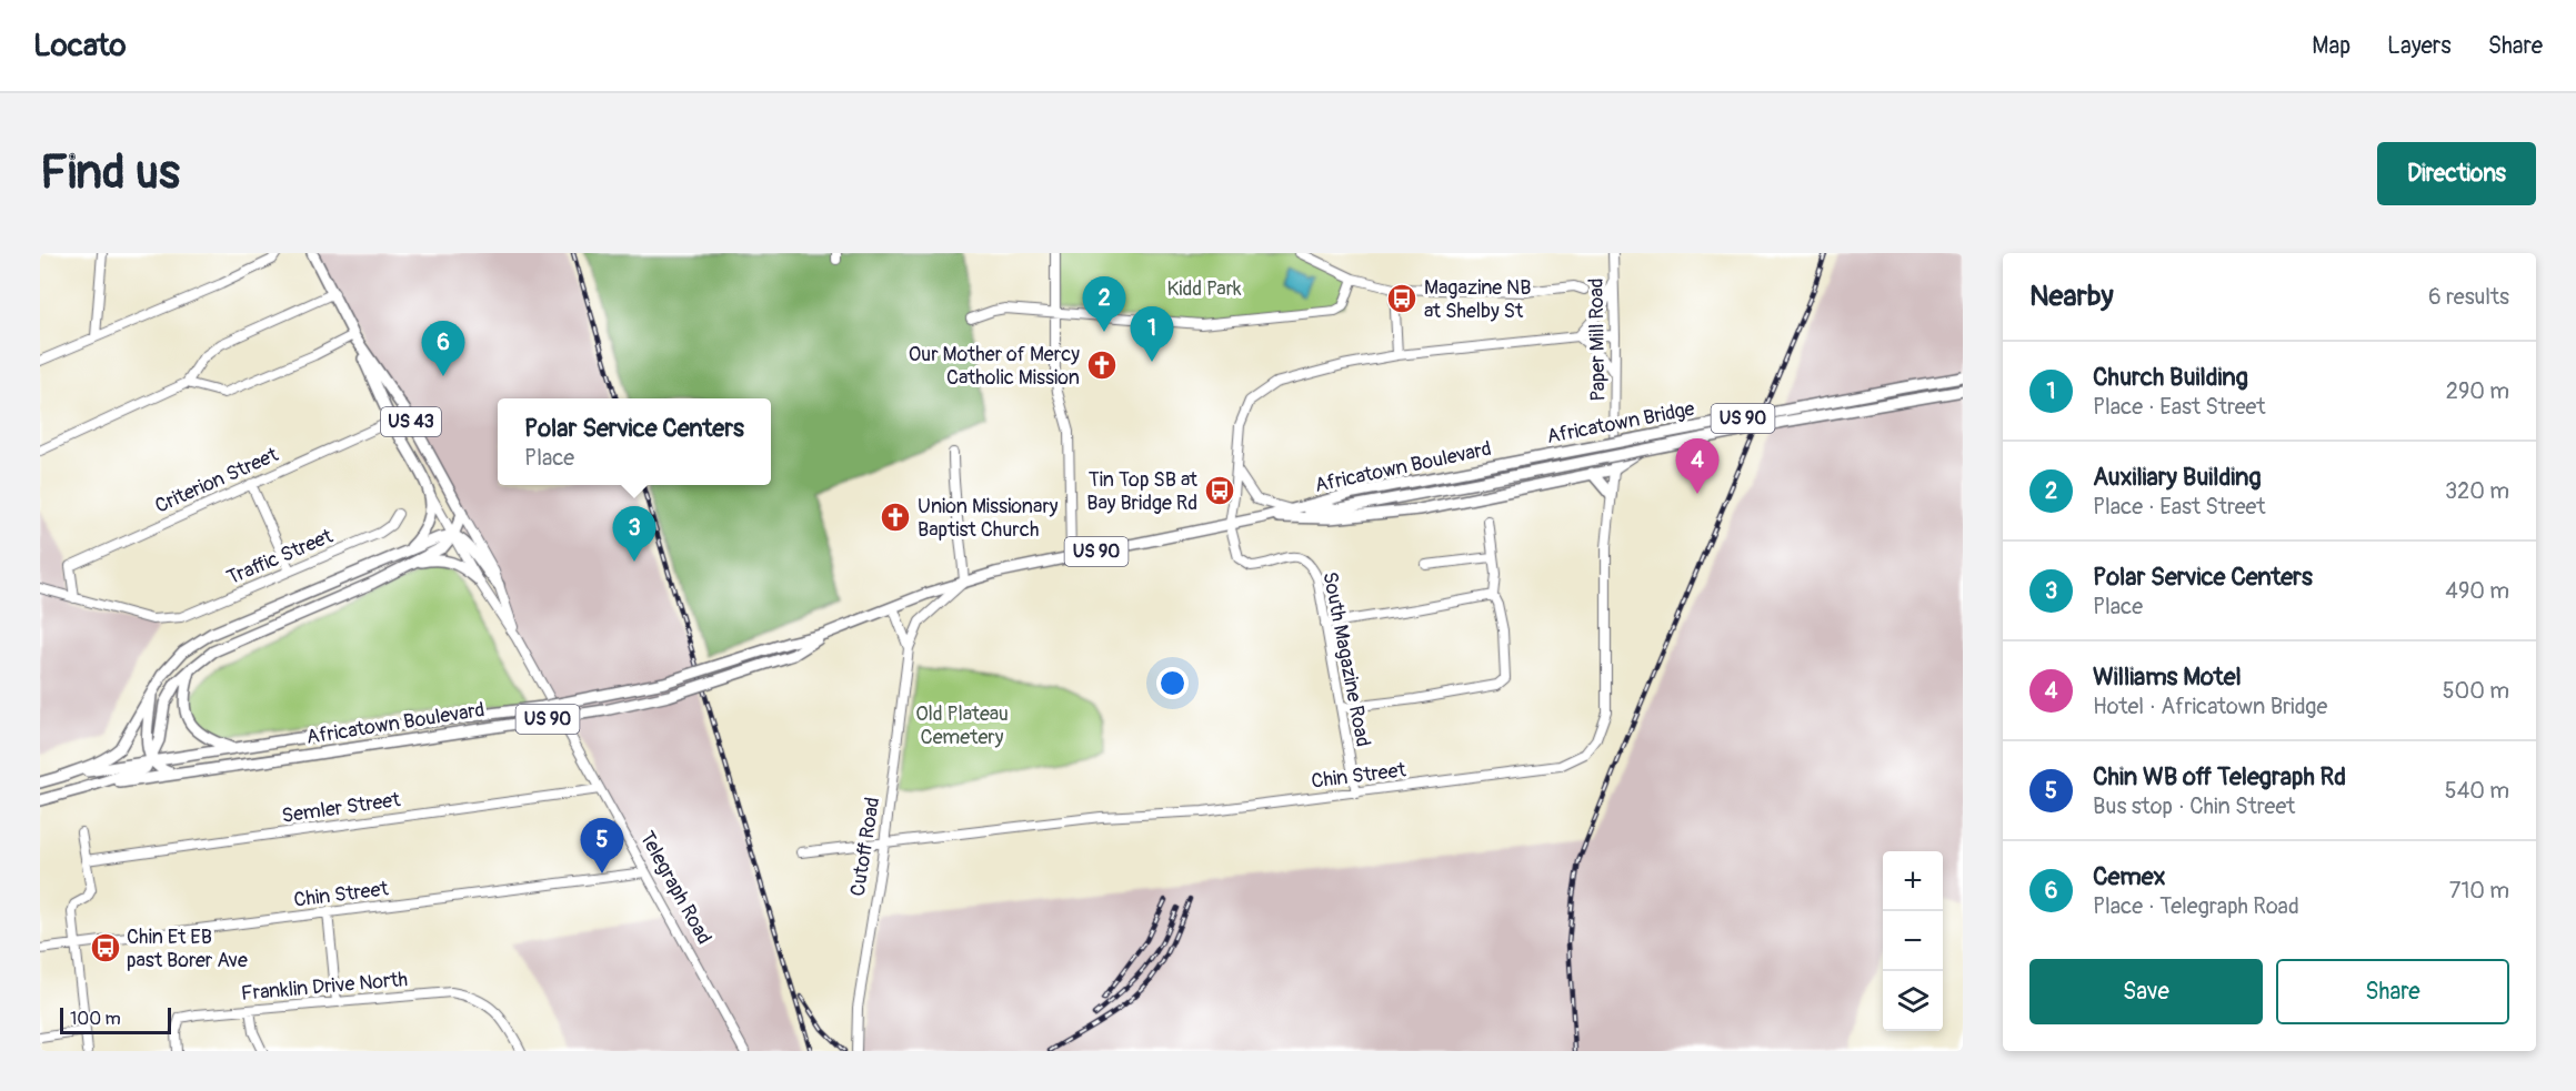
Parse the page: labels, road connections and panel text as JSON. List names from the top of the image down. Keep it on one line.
{"streets":{"main road":["US 90","US 43","Africatown Bridge","Africatown Boulevard","Telegraph Road"],"street":["Paper Mill Road","Criterion Street","Traffic Street","South Magazine Road","Chin Street","Semler Street","Cutoff Road","Franklin Drive North"]},"crossings":[["Paper Mill Road","Chin Street"],["Africatown Bridge","Africatown Boulevard"],["Africatown Boulevard","South Magazine Road"],["Africatown Boulevard","Cutoff Road"],["Criterion Street","Traffic Street"],["Criterion Street","Telegraph Road"],["South Magazine Road","Chin Street"],["Chin Street","Cutoff Road"],["Chin Street","Telegraph Road"],["Semler Street","Telegraph Road"]],"parks":["Kidd Park","Old Plateau Cemetery"],"places":{"bus stop":["Magazine NB at Shelby St","Tin Top SB at Bay Bridge Rd","Chin Et EB past Borer Ave"],"church":["Our Mother of Mercy Catholic Mission","Union Missionary Baptist Church"]},"scale_bar":"100 m","page":{"header":"Locato","nav":["Map","Layers","Share"],"buttons":["Directions",["Save","Share"]],"title":"Find us","heading":["Nearby","6 results"],"pins":["2","1","6","4","3","5"],"list":[{"mark":"1","name":"Church Building","note":"Place · East Street","value":"290 m"},{"mark":"2","name":"Auxiliary Building","note":"Place · East Street","value":"320 m"},{"mark":"3","name":"Polar Service Centers","note":"Place","value":"490 m"},{"mark":"4","name":"Williams Motel","note":"Hotel · Africatown Bridge","value":"500 m"},{"mark":"5","name":"Chin WB off Telegraph Rd","note":"Bus stop · Chin Street","value":"540 m"},{"mark":"6","name":"Cemex","note":"Place · Telegraph Road","value":"710 m"}],"popup":["Polar Service Centers","Place"],"map_buttons":["+","−"],"scale":"100 m"}}
